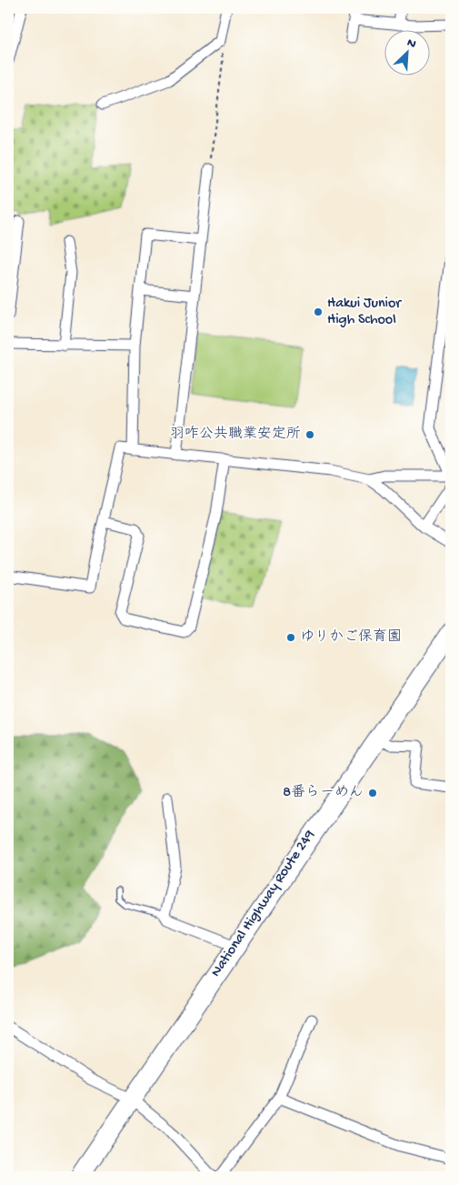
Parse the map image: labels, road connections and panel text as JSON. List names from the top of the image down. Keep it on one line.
{"streets":{"highway":["National Highway Route 249"]},"places":["Hakui Junior High School","羽咋公共職業安定所","ゆりかご保育園","8番らーめん"],"north":"top right"}
